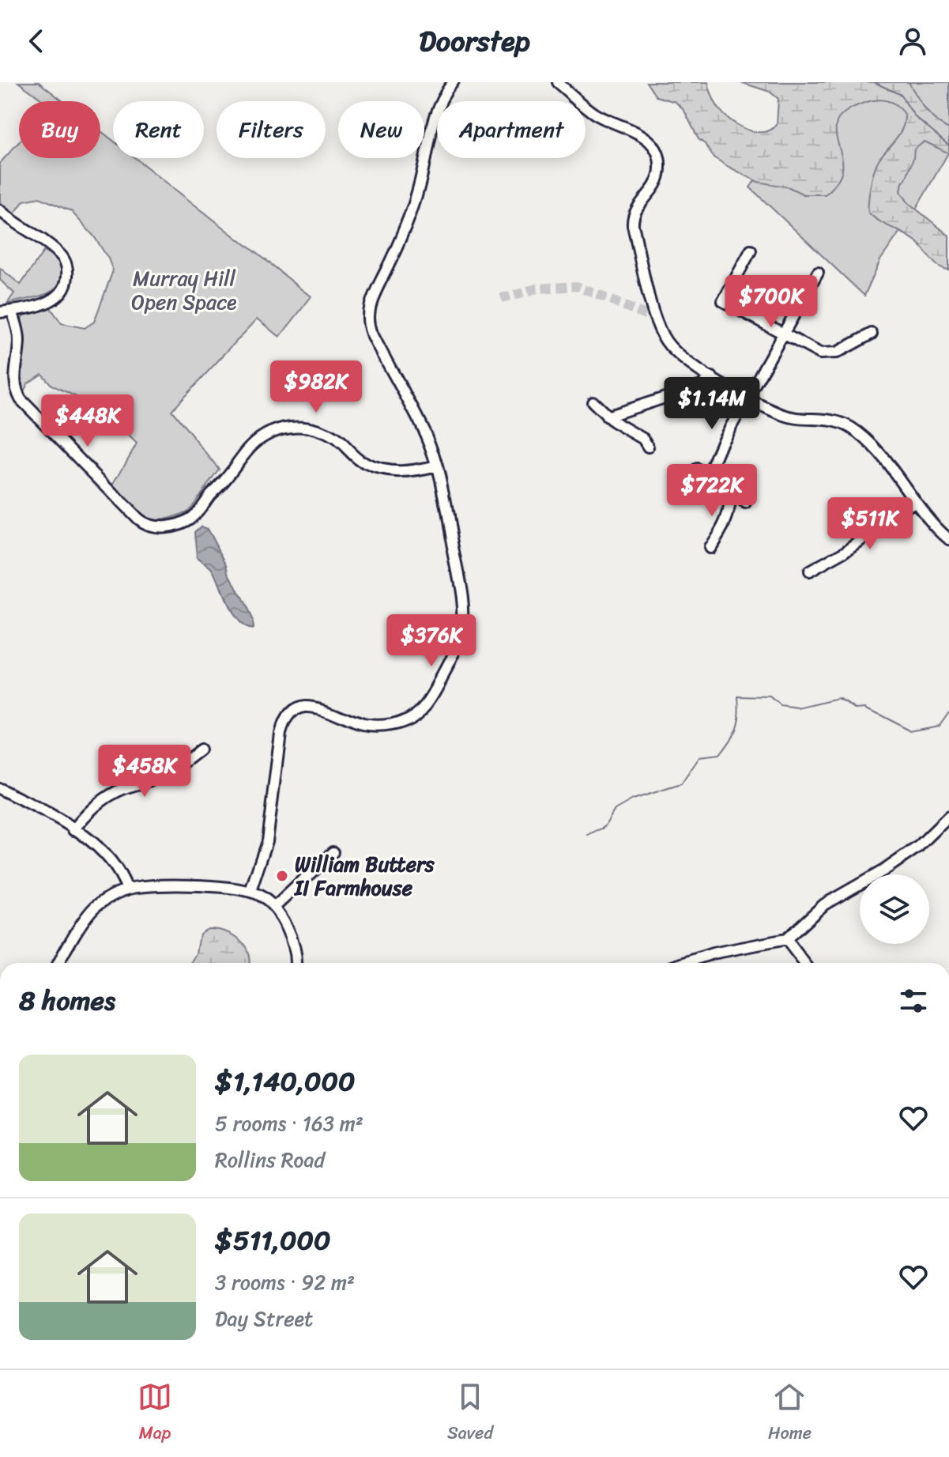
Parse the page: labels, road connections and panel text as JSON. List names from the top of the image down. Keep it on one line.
{"parks":["Murray Hill Open Space"],"places":["William Butters II Farmhouse"],"page":{"header":"Doorstep","chip":["Buy","Rent","Filters","New","Apartment"],"price":["$700K","$982K","$1.14M","$448K","$722K","$511K","$376K","$458K"],"heading":"8 homes","list":[{"name":"$1,140,000","note":"5 rooms · 163 m² · Rollins Road"},{"name":"$511,000","note":"3 rooms · 92 m² · Day Street"}],"tabs":["Map","Saved","Home"]}}
